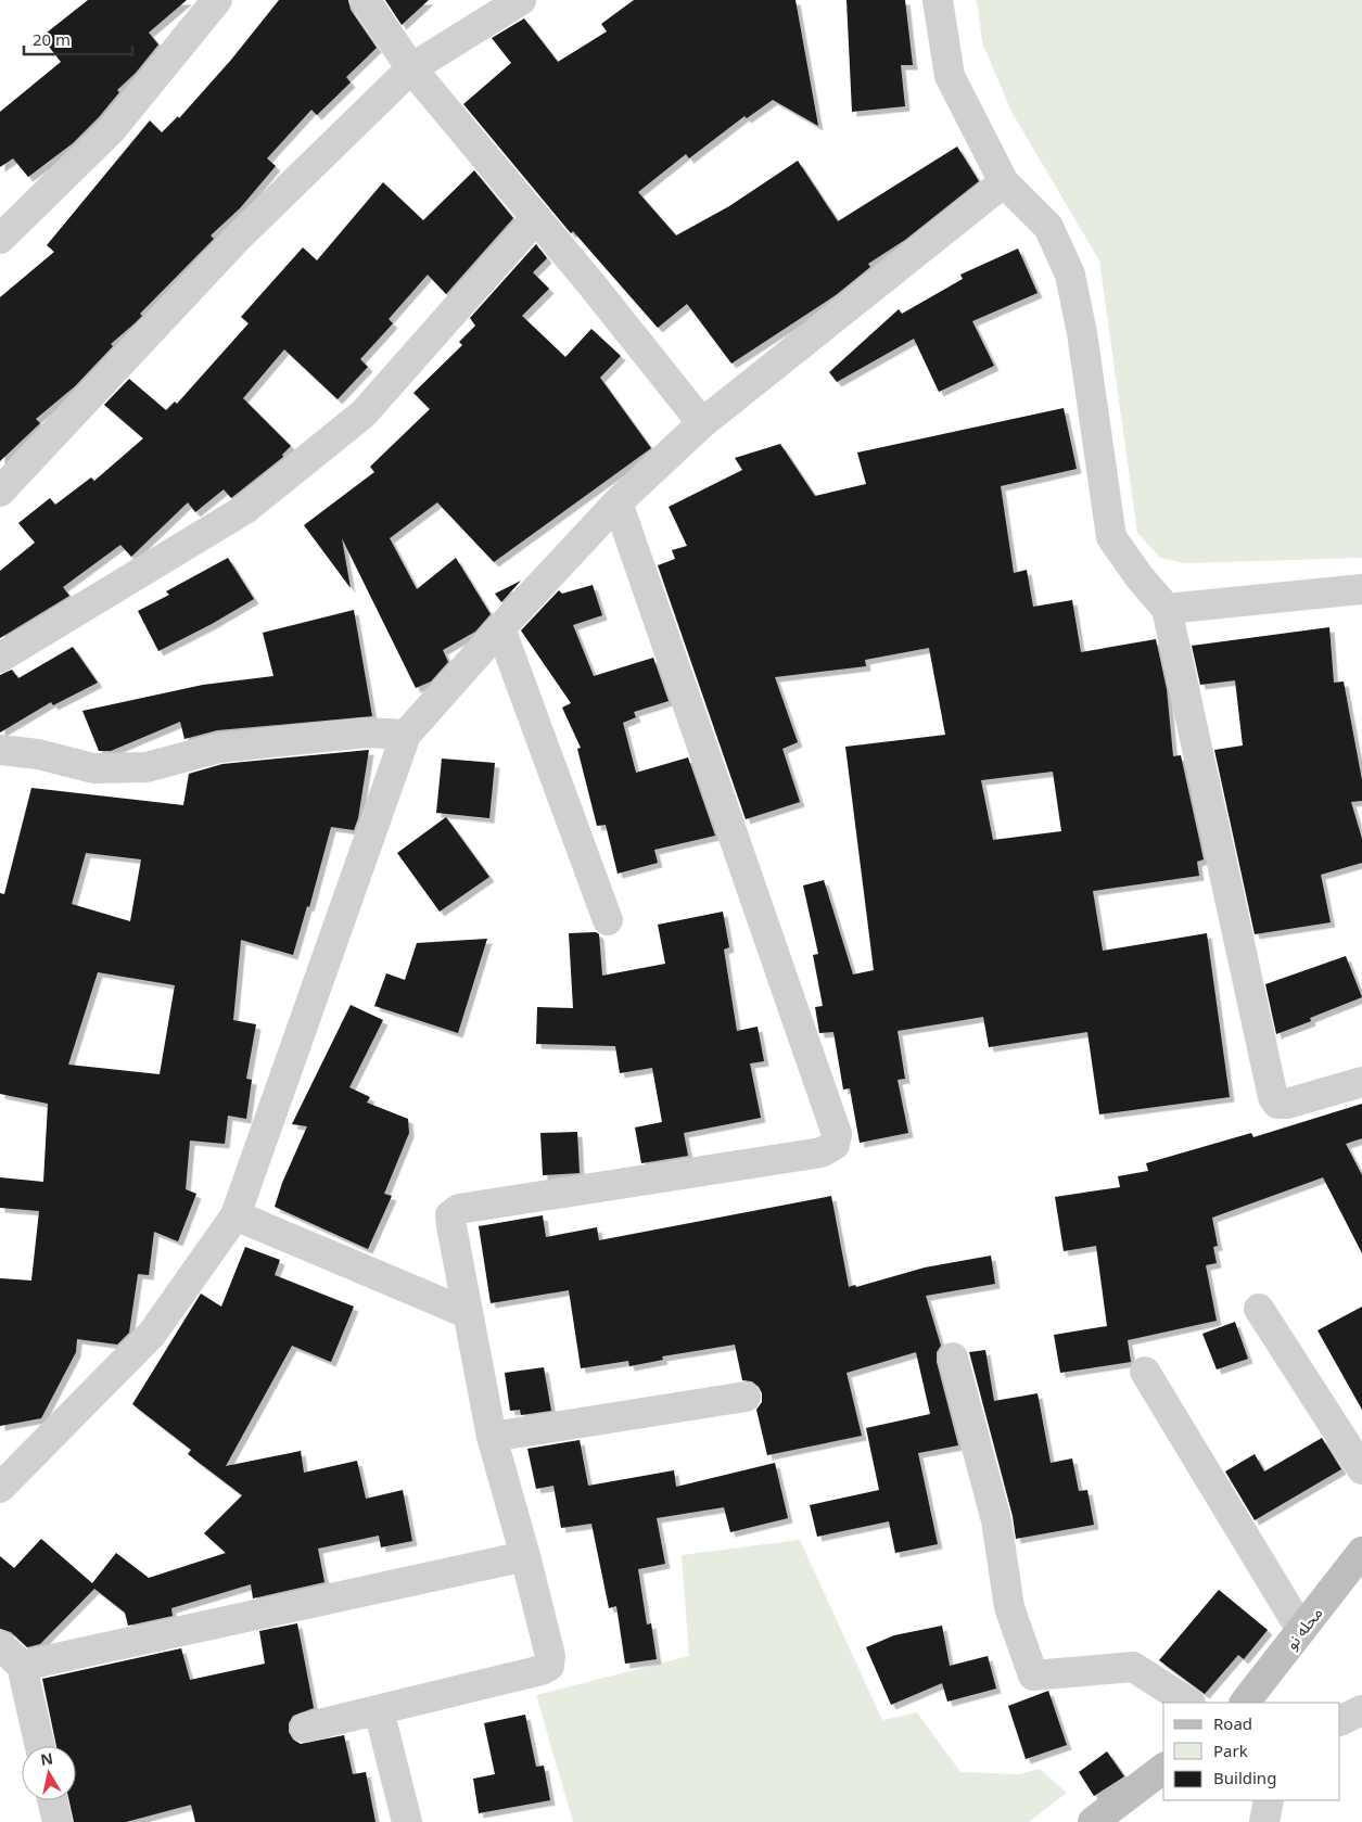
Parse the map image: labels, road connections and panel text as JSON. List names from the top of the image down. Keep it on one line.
{"streets":{"street":["محله نو"]},"legend":["Road","Park","Building"],"scale_bar":"20 m","north":"top"}
